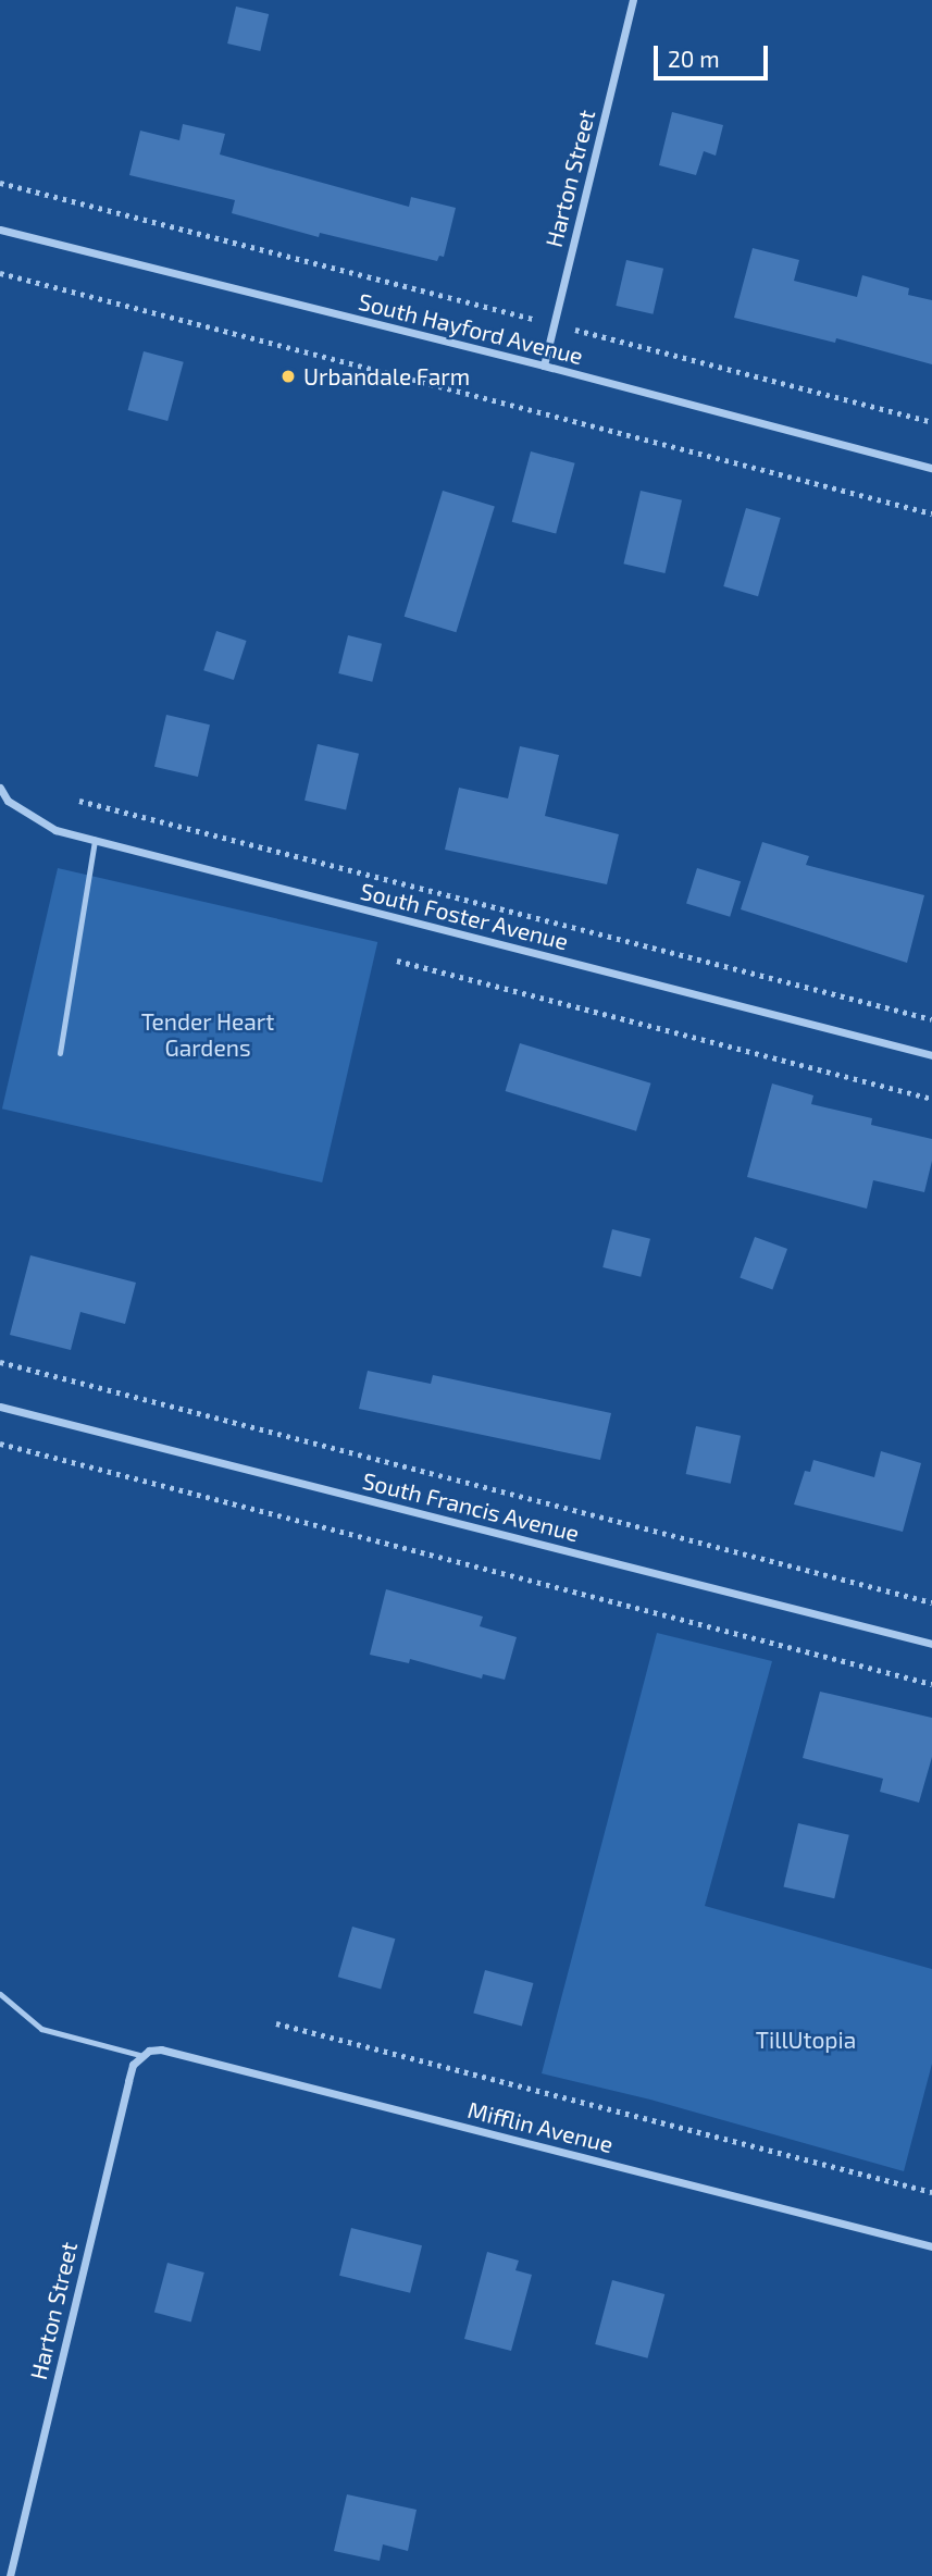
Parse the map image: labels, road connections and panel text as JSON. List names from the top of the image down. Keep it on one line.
{"streets":{"street":["Harton Street","South Hayford Avenue","South Foster Avenue","South Francis Avenue","Mifflin Avenue"]},"crossings":[["Harton Street","South Hayford Avenue"],["Harton Street","Mifflin Avenue"]],"parks":["Tender Heart Gardens","TillUtopia"],"places":["Urbandale Farm"],"scale_bar":"20 m"}
